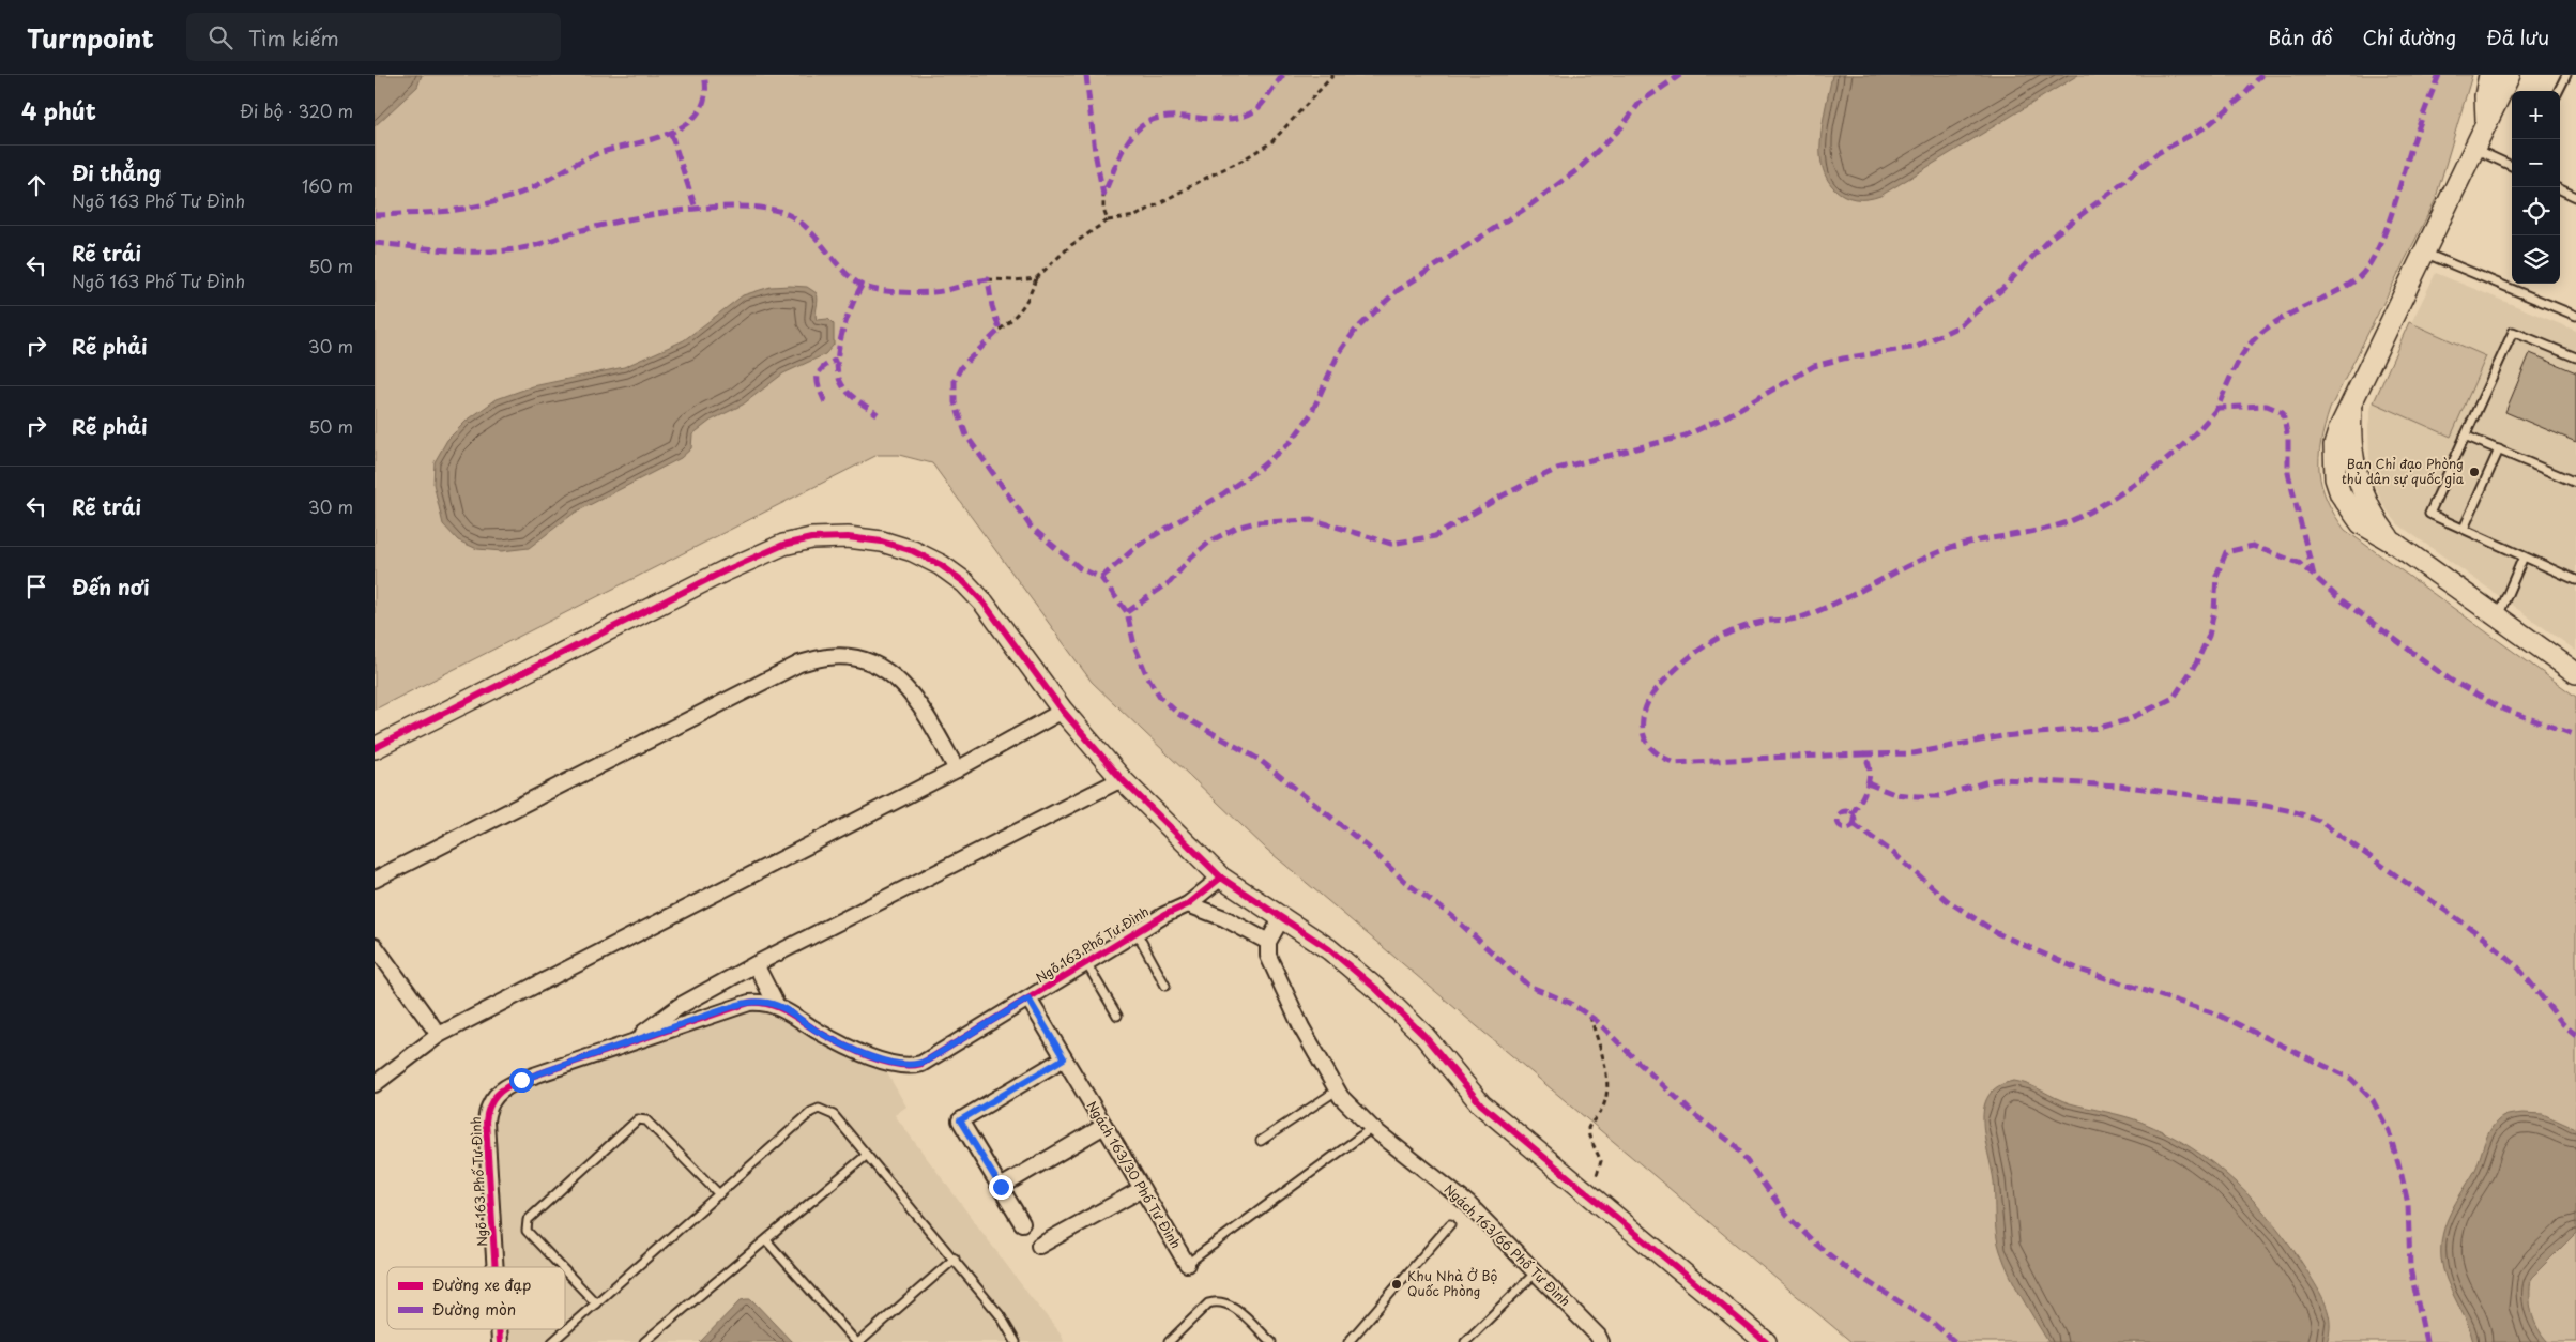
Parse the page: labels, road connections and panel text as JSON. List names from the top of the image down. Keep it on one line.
{"streets":{"street":["Ngõ 163 Phố Tư Đình","Ngách 163/30 Phố Tư Đình","Ngách 163/66 Phố Tư Đình"]},"crossings":[["Ngõ 163 Phố Tư Đình","Ngách 163/30 Phố Tư Đình"],["Ngách 163/30 Phố Tư Đình","Ngách 163/66 Phố Tư Đình"]],"places":["Ban Chỉ đạo Phòng thủ dân sự quốc gia","Khu Nhà Ở Bộ Quốc Phòng"],"legend":["Đường xe đạp","Đường mòn"],"page":{"header":"Turnpoint","search":"Tìm kiếm","nav":["Bản đồ","Chỉ đường","Đã lưu"],"heading":["4 phút","Đi bộ · 320 m"],"map_buttons":["+","−"],"list":[["Đi thẳng","Ngõ 163 Phố Tư Đình","160 m"],["Rẽ trái","Ngõ 163 Phố Tư Đình","50 m"],["Rẽ phải","30 m"],["Rẽ phải","50 m"],["Rẽ trái","30 m"],"Đến nơi"]}}
